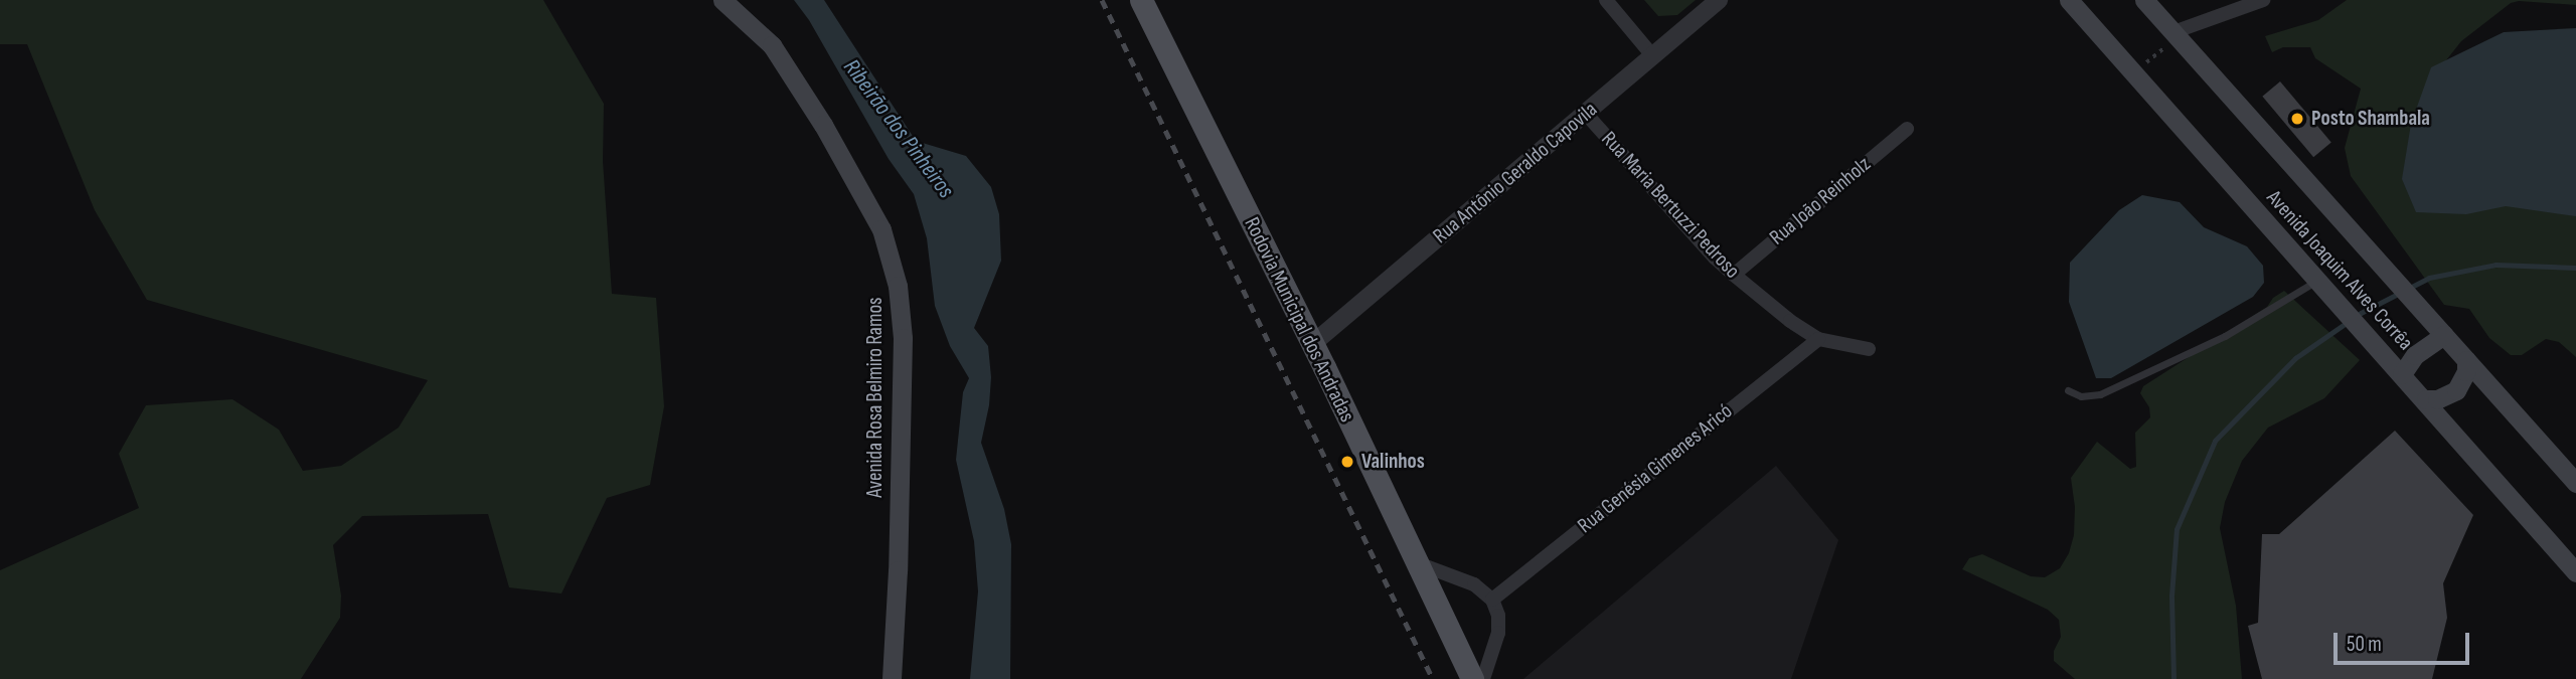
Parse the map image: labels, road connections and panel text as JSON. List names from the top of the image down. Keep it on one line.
{"streets":{"main road":["Avenida Joaquim Alves Corrêa","Rodovia Municipal dos Andradas","Avenida Rosa Belmiro Ramos"],"street":["Rua Antônio Geraldo Capovila","Rua João Reinholz","Rua Maria Bertuzzi Pedroso","Rua Genésia Gimenes Aricó"]},"crossings":[["Rua Antônio Geraldo Capovila","Rua Maria Bertuzzi Pedroso"],["Rua Antônio Geraldo Capovila","Rodovia Municipal dos Andradas"],["Rua João Reinholz","Rua Maria Bertuzzi Pedroso"],["Rua Maria Bertuzzi Pedroso","Rua Genésia Gimenes Aricó"]],"water":["Ribeirão dos Pinheiros"],"places":["Posto Shambala","Valinhos"],"scale_bar":"50 m"}
